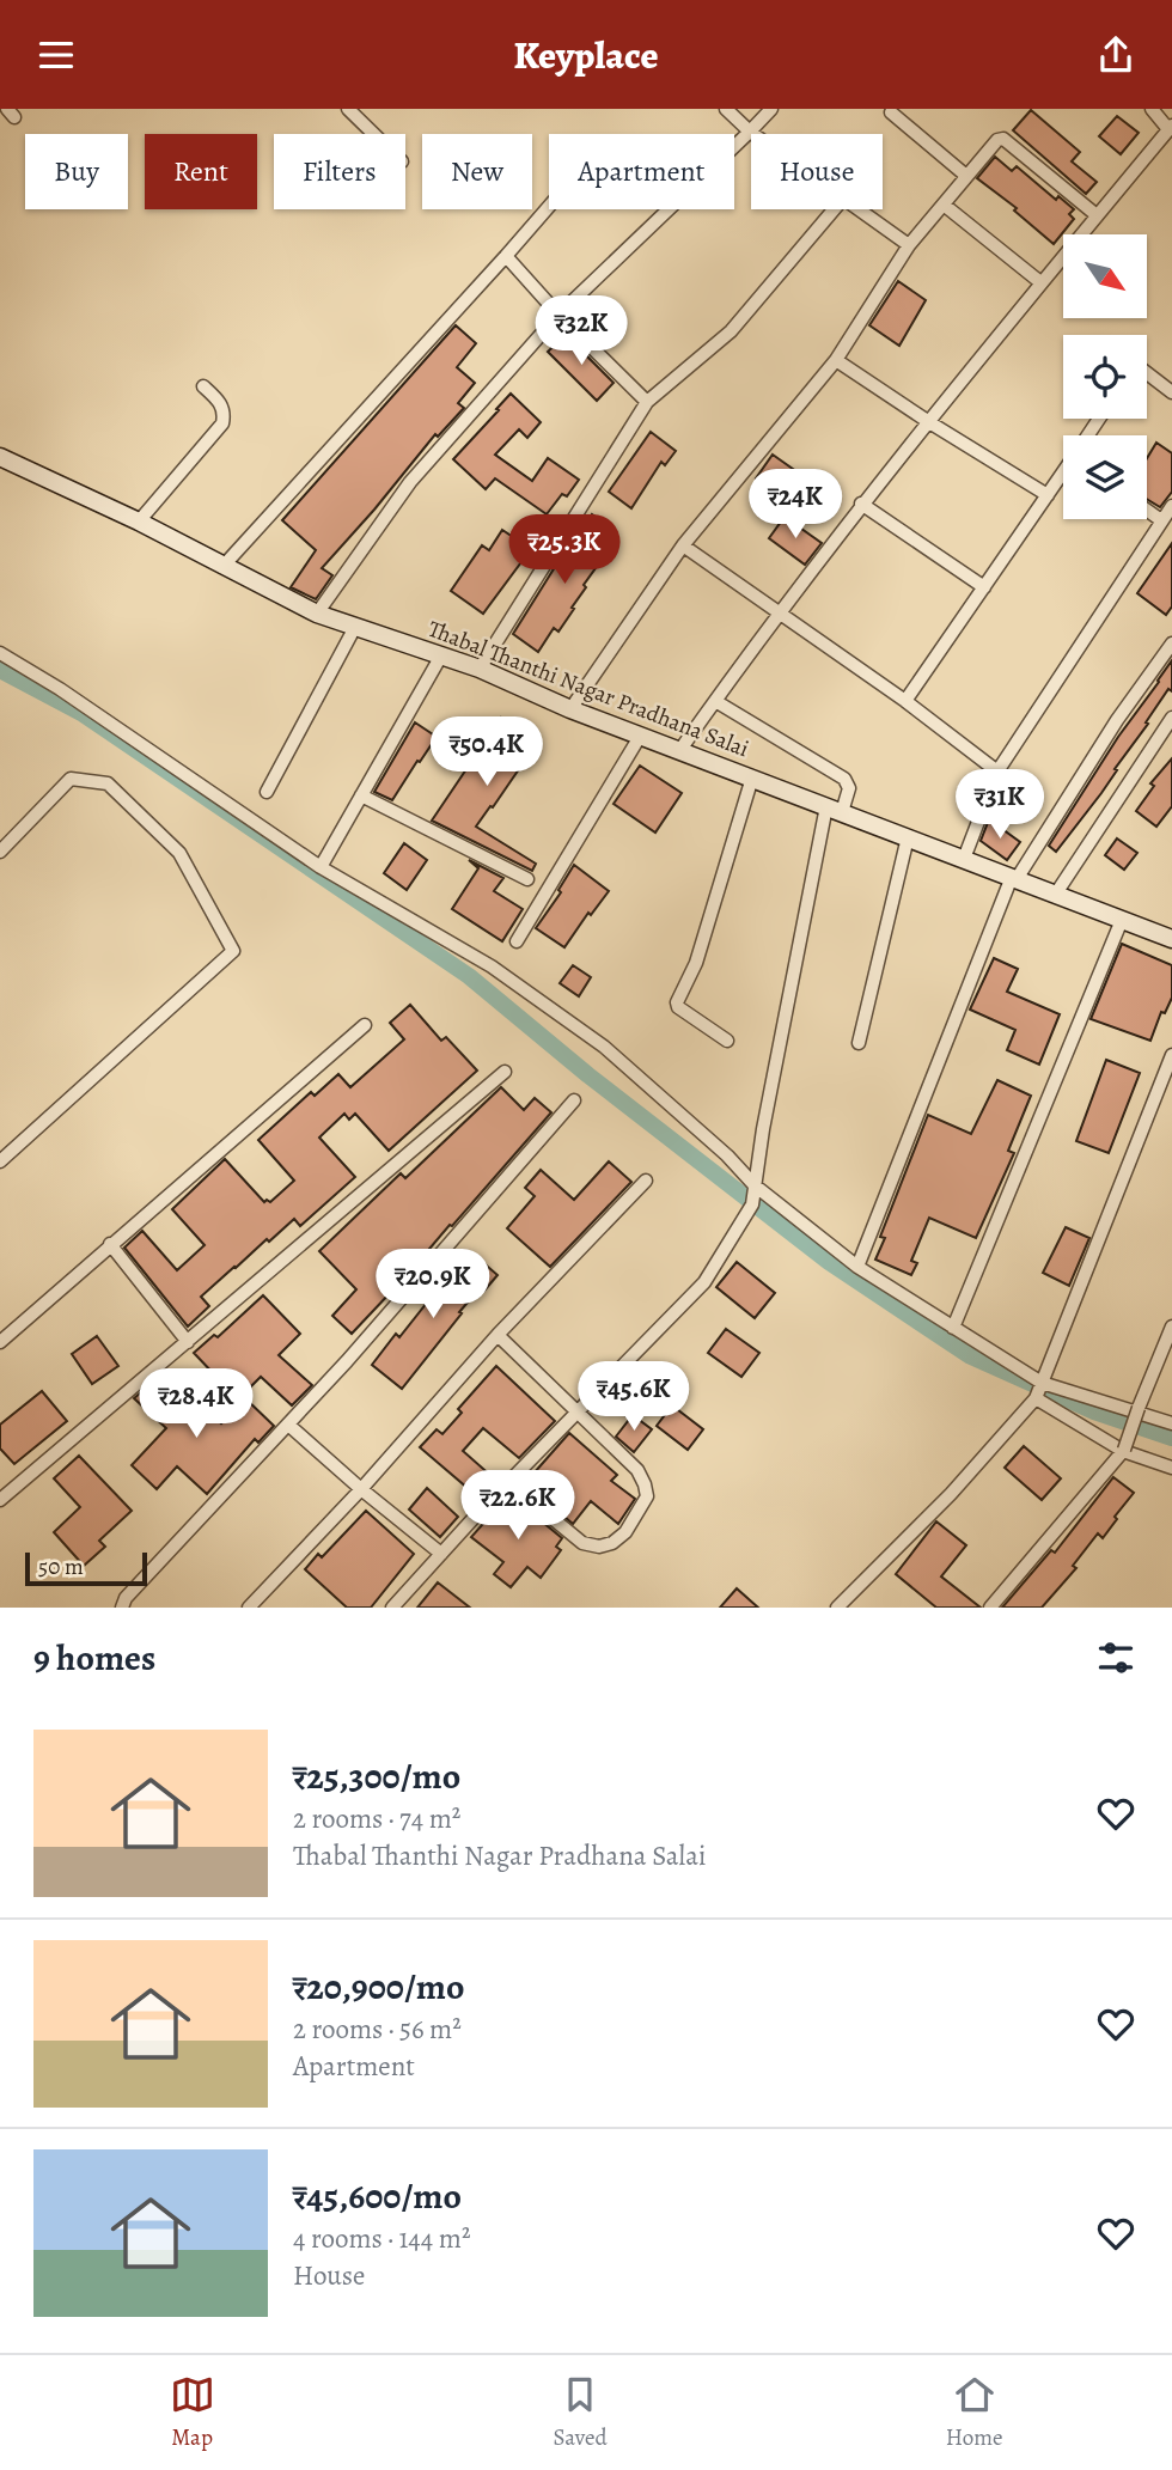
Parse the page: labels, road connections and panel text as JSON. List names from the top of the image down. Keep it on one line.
{"streets":{"main road":["Thabal Thanthi Nagar Pradhana Salai"]},"scale_bar":"50 m","north":"bottom right","page":{"header":"Keyplace","chip":["Buy","Rent","Filters","New","Apartment","House"],"price":["₹32K","₹24K","₹25.3K","₹50.4K","₹31K","₹20.9K","₹45.6K","₹28.4K","₹22.6K"],"scale":"50 m","heading":"9 homes","list":[{"name":"₹25,300/mo","note":"2 rooms · 74 m² · Thabal Thanthi Nagar Pradhana Salai"},{"name":"₹20,900/mo","note":"2 rooms · 56 m² · Apartment"},{"name":"₹45,600/mo","note":"4 rooms · 144 m² · House"}],"tabs":["Map","Saved","Home"]}}
